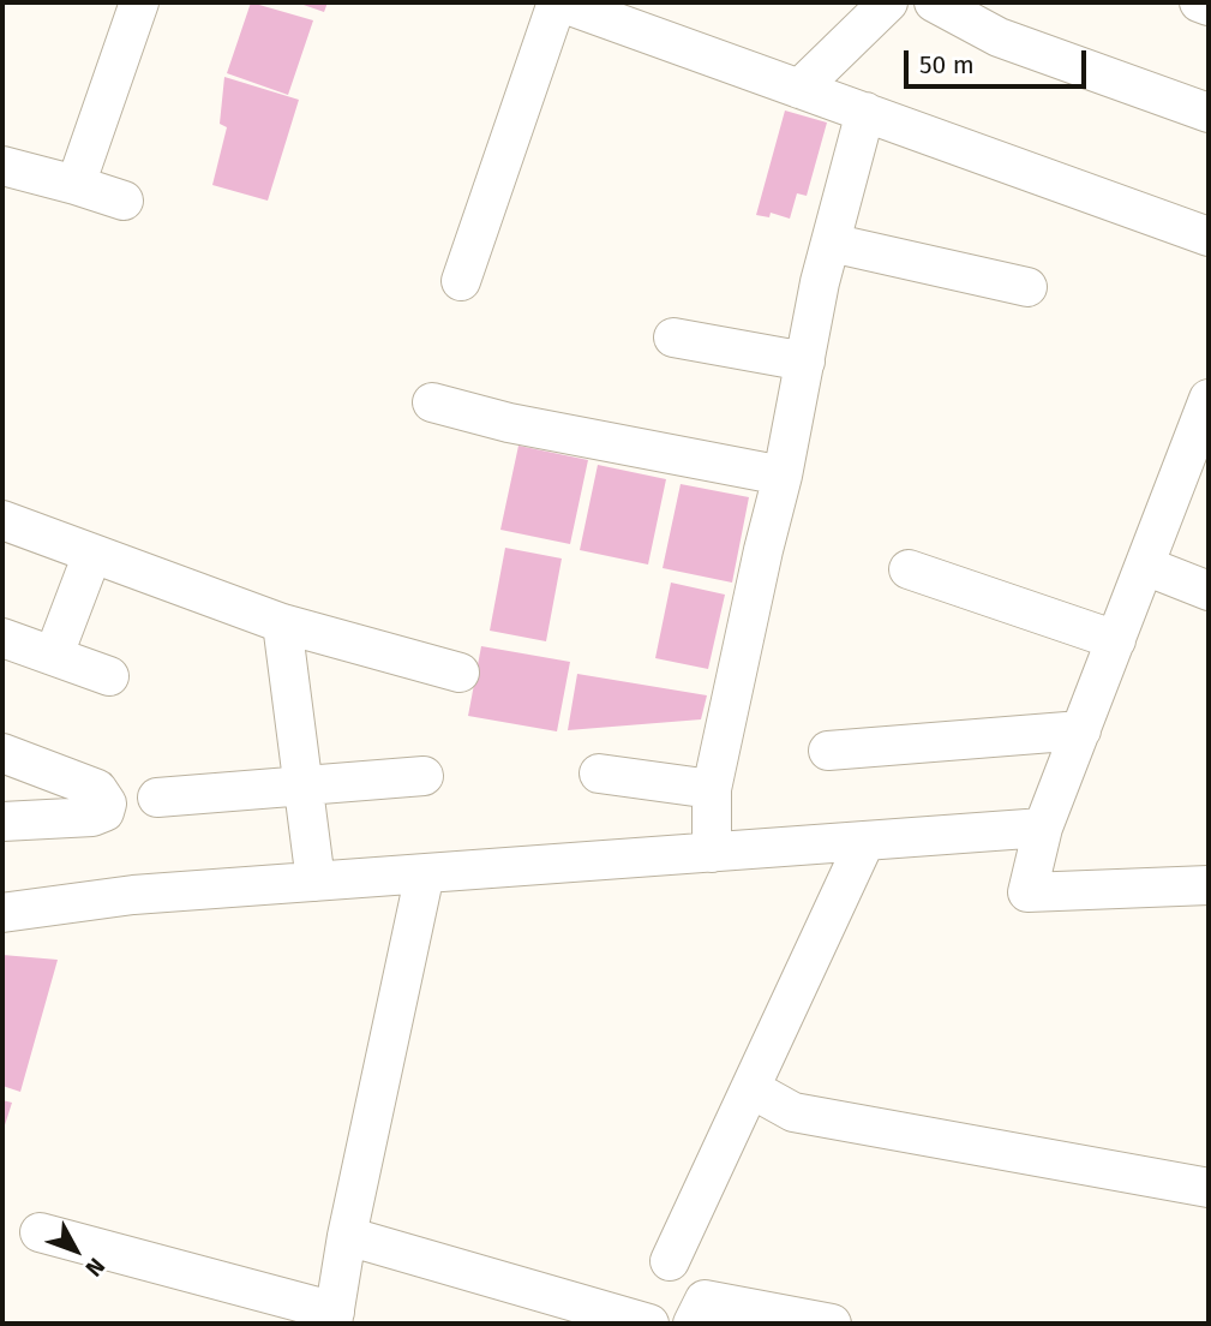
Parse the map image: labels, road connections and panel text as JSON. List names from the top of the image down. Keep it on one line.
{"scale_bar":"50 m","north":"bottom right"}
